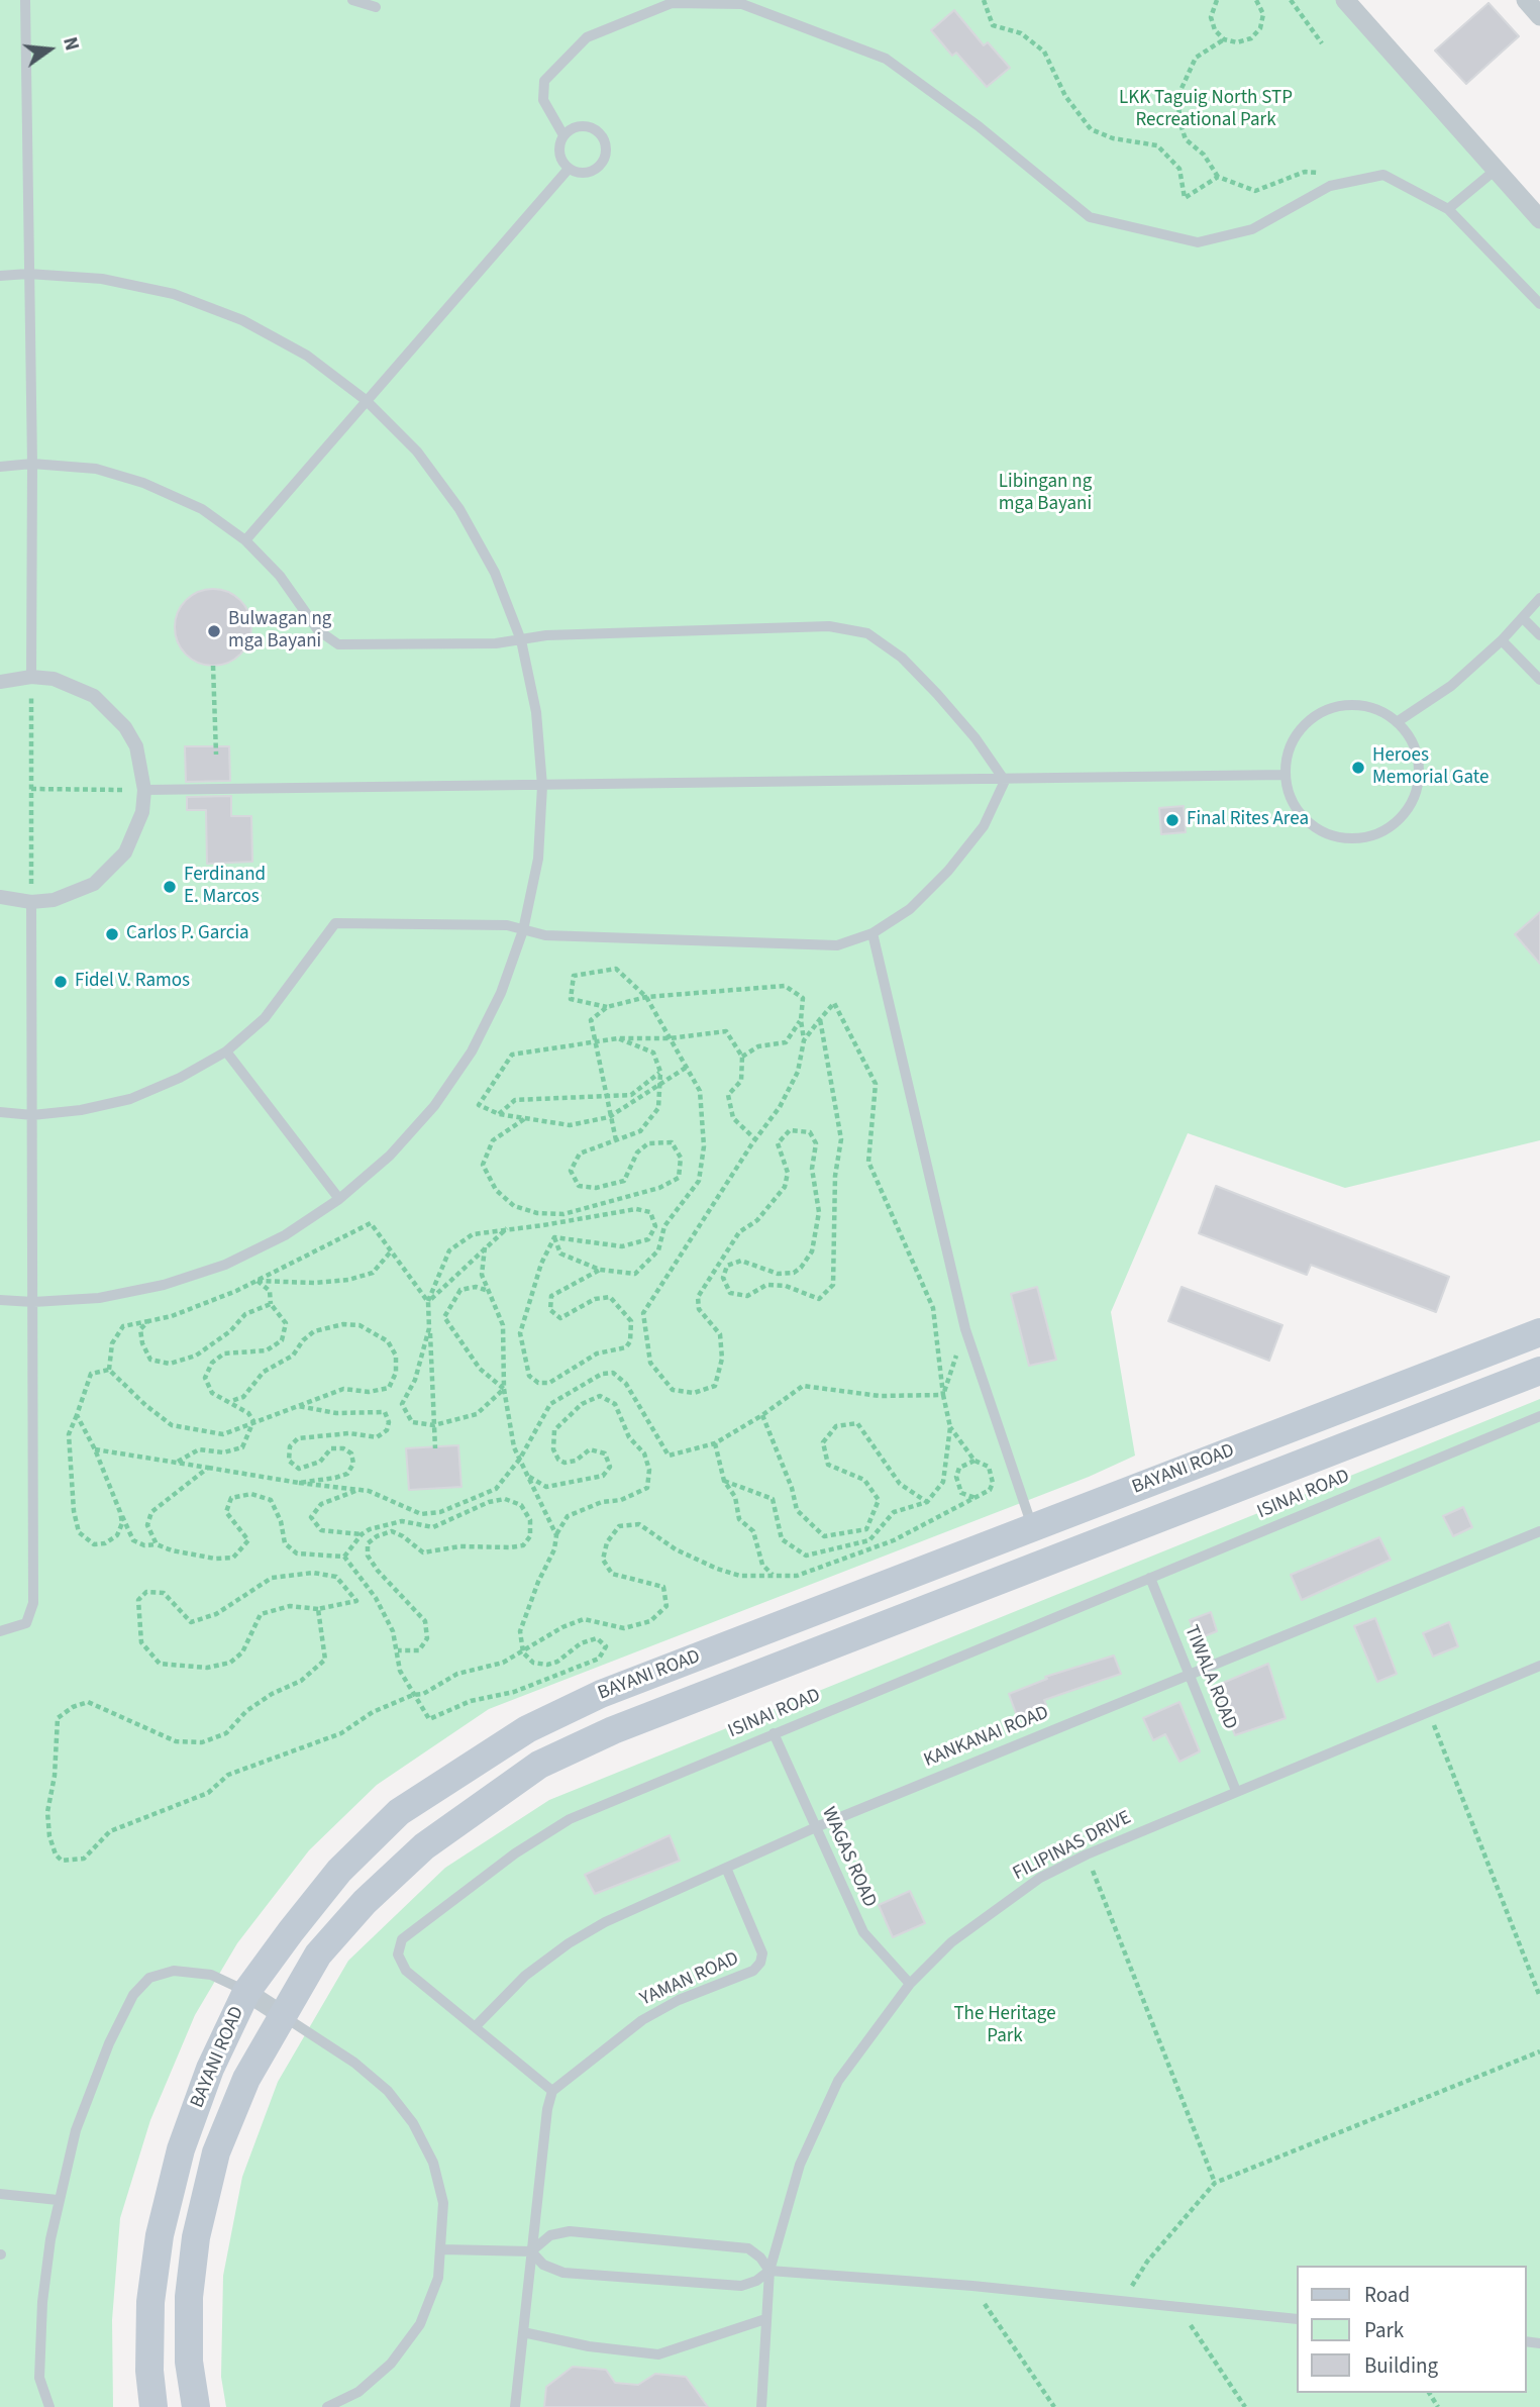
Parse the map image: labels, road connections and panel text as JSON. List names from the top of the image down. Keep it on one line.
{"streets":{"main road":["BAYANI ROAD"],"lane":["ISINAI ROAD","TIWALA ROAD","KANKANAI ROAD","FILIPINAS DRIVE","WAGAS ROAD","YAMAN ROAD"]},"crossings":[["ISINAI ROAD","TIWALA ROAD"],["ISINAI ROAD","KANKANAI ROAD"],["ISINAI ROAD","WAGAS ROAD"],["ISINAI ROAD","YAMAN ROAD"],["TIWALA ROAD","KANKANAI ROAD"],["TIWALA ROAD","FILIPINAS DRIVE"],["KANKANAI ROAD","WAGAS ROAD"],["KANKANAI ROAD","YAMAN ROAD"],["FILIPINAS DRIVE","WAGAS ROAD"]],"parks":["LKK Taguig North STP Recreational Park","Libingan ng mga Bayani","The Heritage Park"],"places":["Bulwagan ng mga Bayani","Heroes Memorial Gate","Final Rites Area","Ferdinand E. Marcos","Carlos P. Garcia","Fidel V. Ramos"],"legend":["Road","Park","Building"],"north":"right"}
